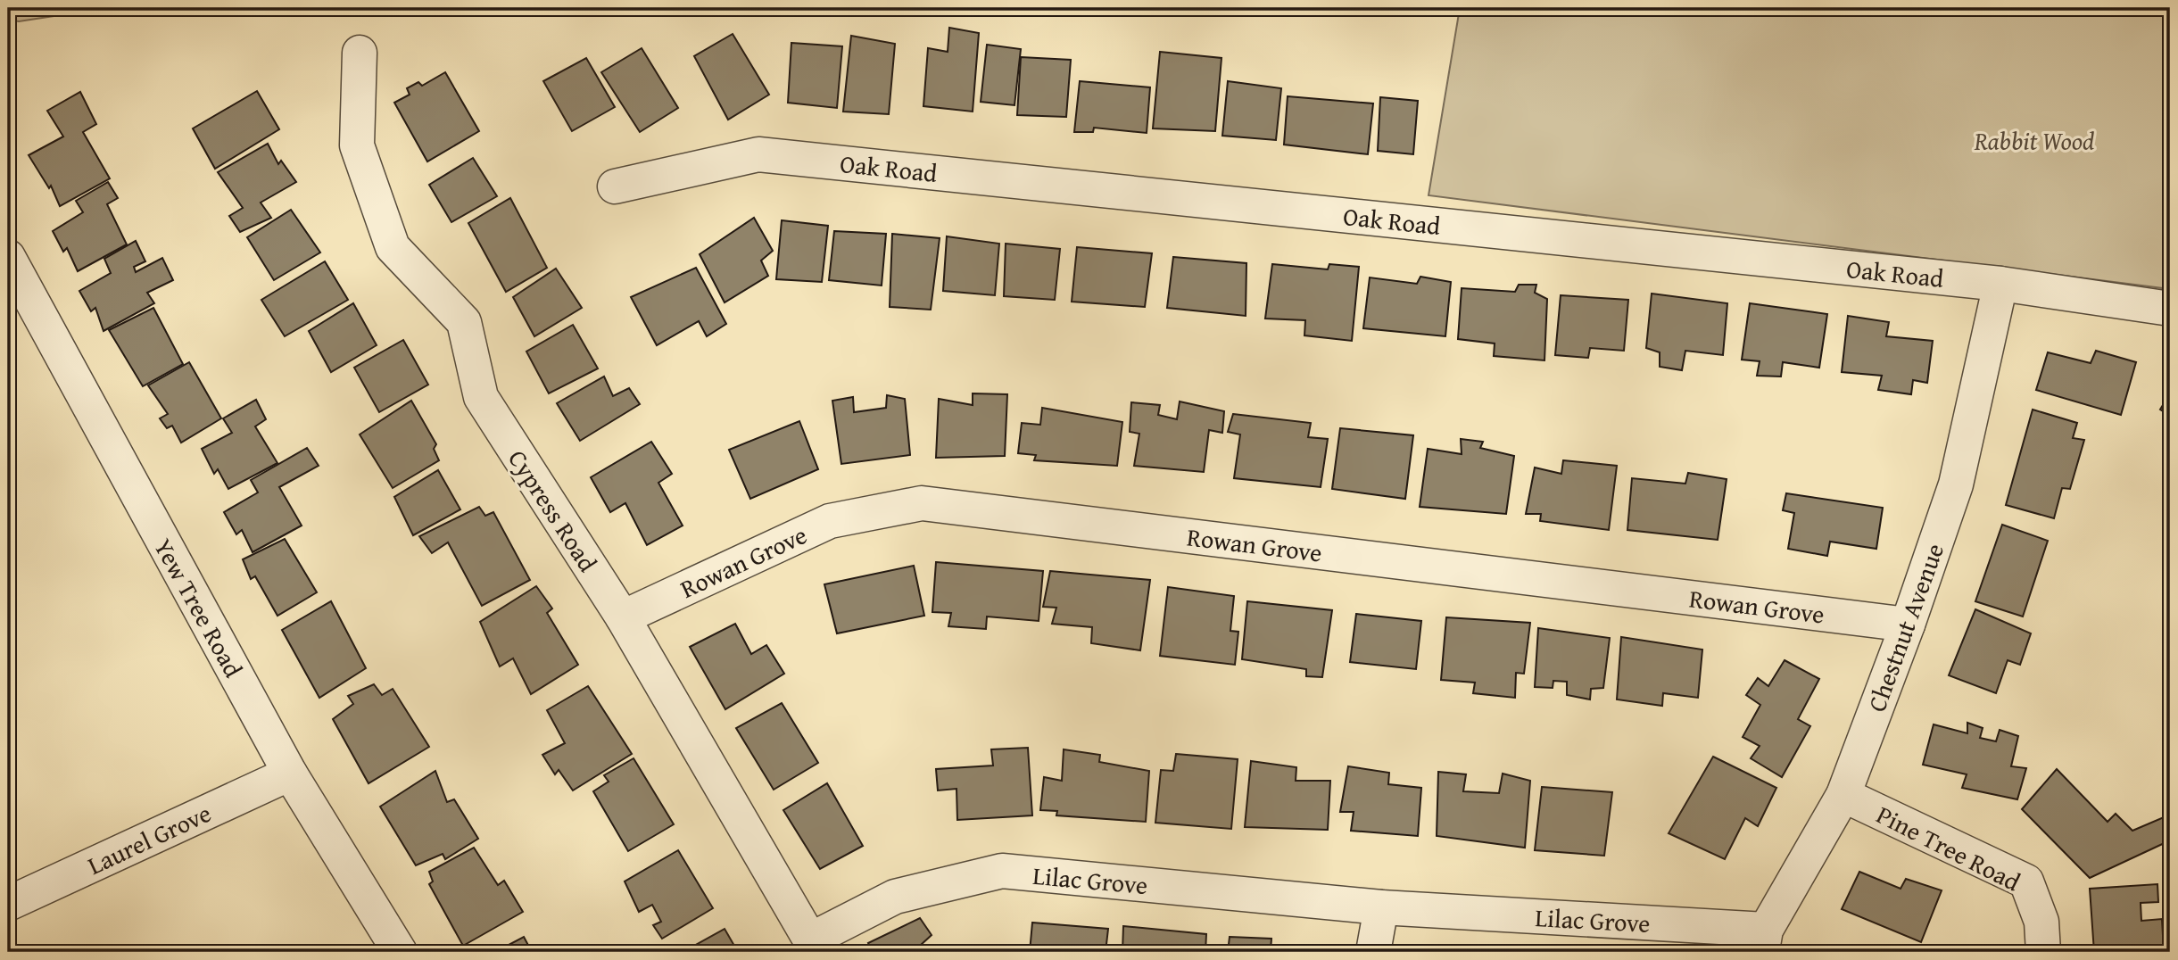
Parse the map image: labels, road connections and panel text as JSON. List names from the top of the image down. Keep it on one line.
{"streets":{"street":["Oak Road","Cypress Road","Rowan Grove","Yew Tree Road","Chestnut Avenue","Laurel Grove","Pine Tree Road","Lilac Grove"]},"crossings":[["Oak Road","Chestnut Avenue"],["Cypress Road","Rowan Grove"],["Cypress Road","Lilac Grove"],["Rowan Grove","Chestnut Avenue"],["Yew Tree Road","Laurel Grove"],["Chestnut Avenue","Pine Tree Road"],["Chestnut Avenue","Lilac Grove"]],"parks":["Rabbit Wood"]}
